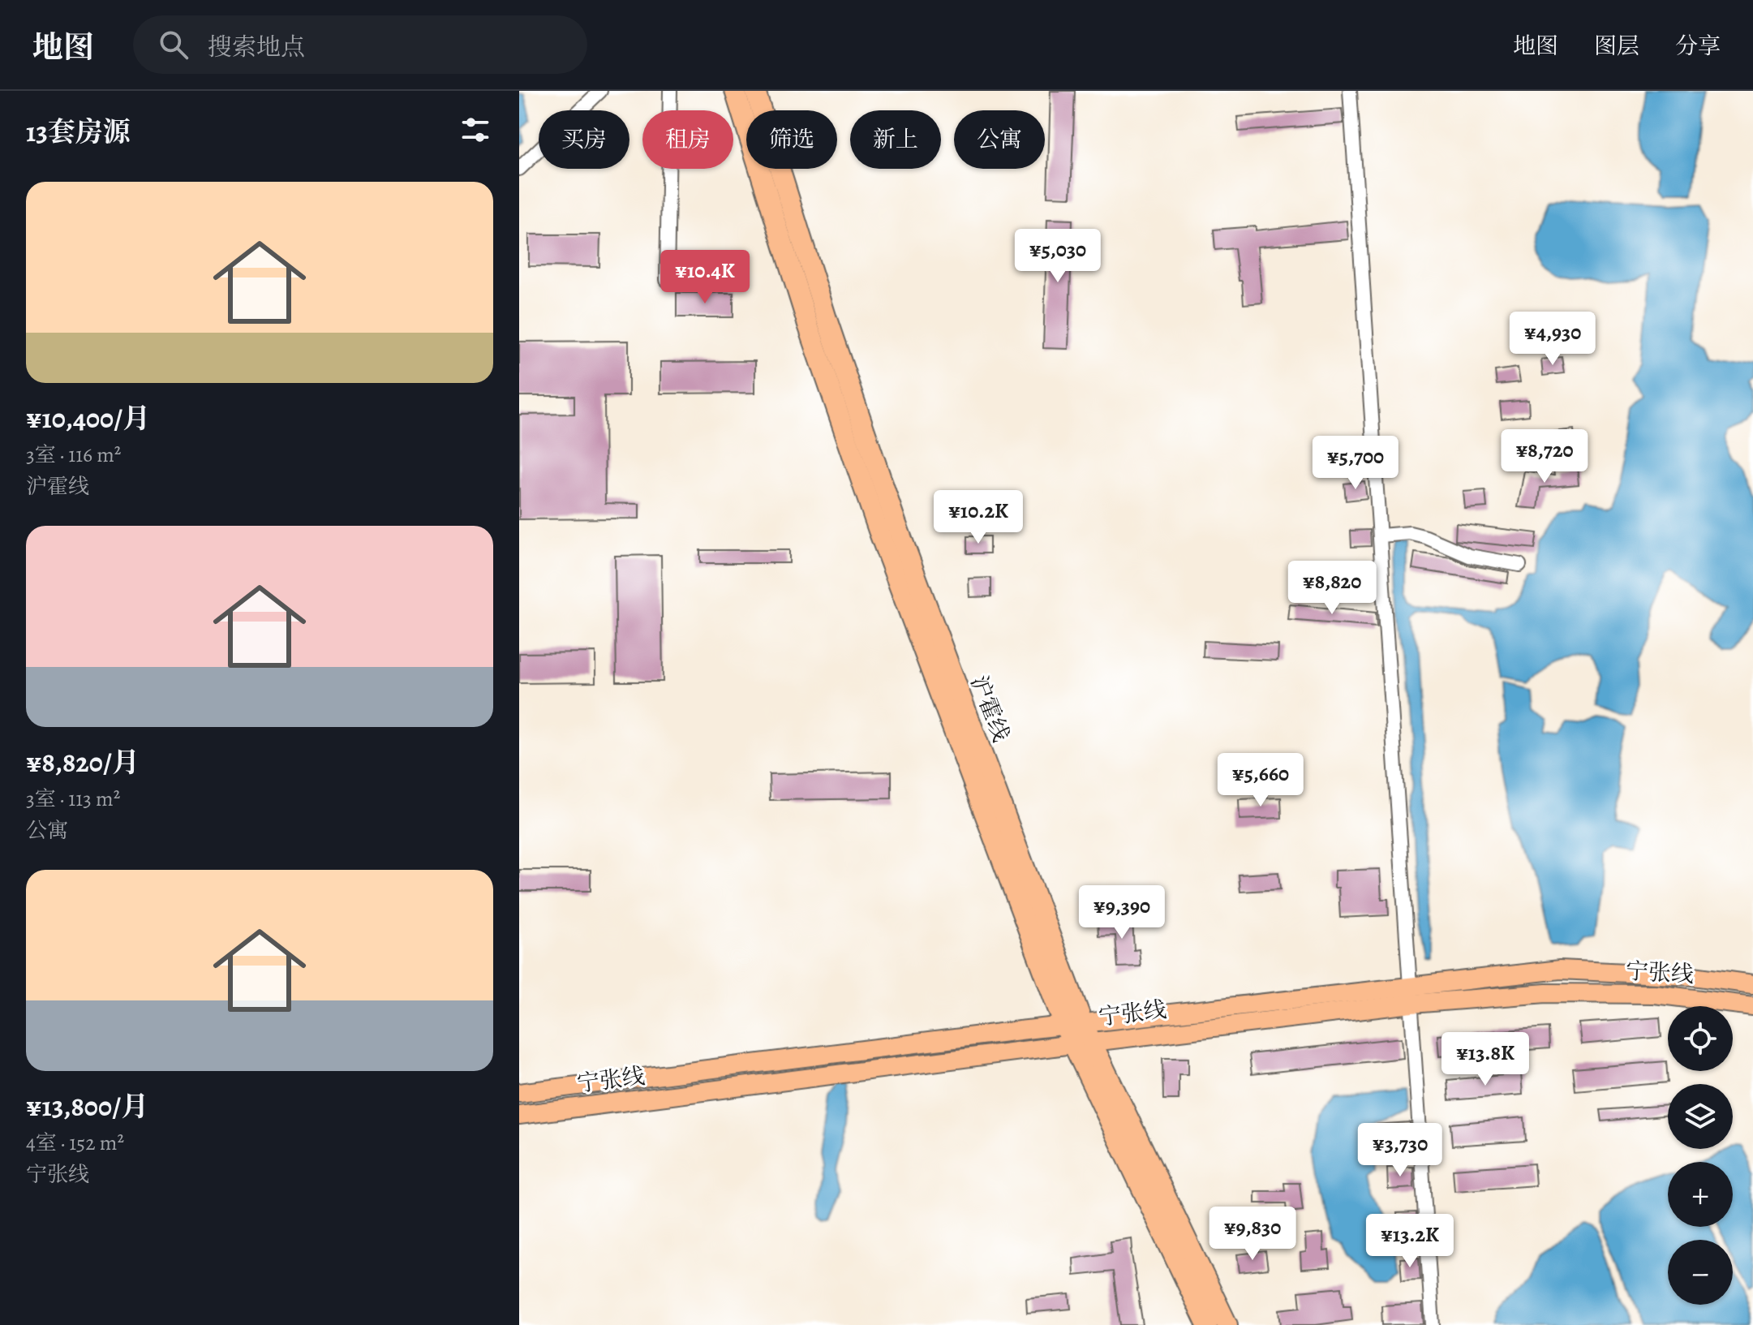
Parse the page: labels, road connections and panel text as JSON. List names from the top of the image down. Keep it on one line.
{"streets":{"highway":["沪霍线"],"main road":["宁张线"]},"crossings":[["沪霍线","宁张线"]],"page":{"header":"地图","search":"搜索地点","nav":["地图","图层","分享"],"heading":"13套房源","chip":["买房","租房","筛选","新上","公寓"],"list":[{"name":"¥10,400/月","note":"3室 · 116 m² · 沪霍线"},{"name":"¥8,820/月","note":"3室 · 113 m² · 公寓"},{"name":"¥13,800/月","note":"4室 · 152 m² · 宁张线"}],"price":["¥5,030","¥10.4K","¥4,930","¥8,720","¥5,700","¥10.2K","¥8,820","¥5,660","¥9,390","¥13.8K","¥3,730","¥9,830","¥13.2K"],"map_buttons":["+","−"]}}
